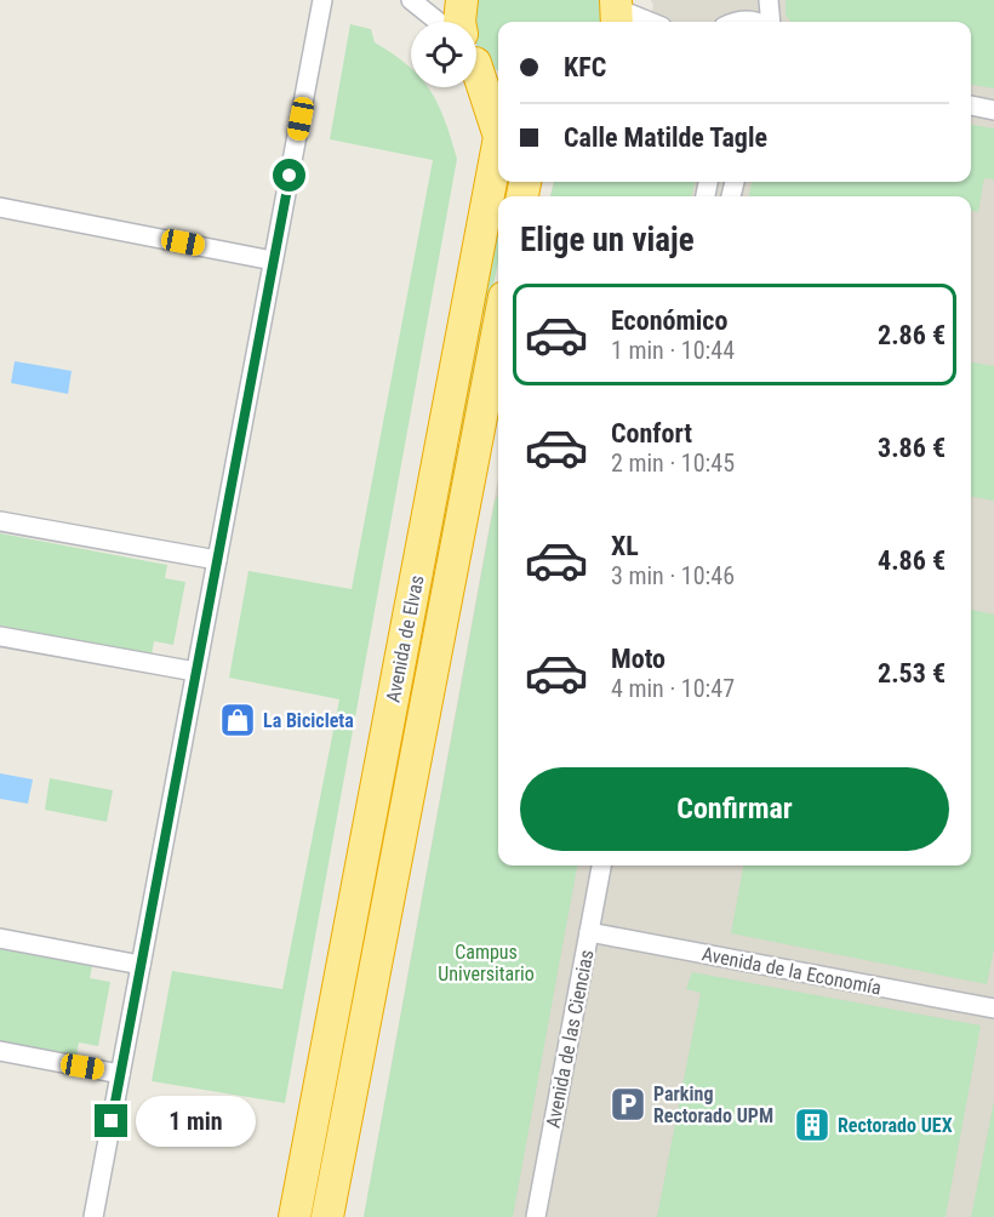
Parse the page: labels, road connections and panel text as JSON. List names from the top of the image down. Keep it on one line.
{"streets":{"highway":["Avenida de Elvas"],"street":["Avenida de la Economía","Avenida de las Ciencias"]},"crossings":[["Avenida de la Economía","Avenida de las Ciencias"]],"parks":["Campus Universitario"],"places":{"shop":["La Bicicleta"],"parking":["Parking Rectorado UPM"],"building":["Rectorado UEX"]},"page":{"banner":["KFC","Calle Matilde Tagle"],"heading":"Elige un viaje","list":[{"name":"Económico","note":"1 min · 10:44","value":"2.86 €"},{"name":"Confort","note":"2 min · 10:45","value":"3.86 €"},{"name":"XL","note":"3 min · 10:46","value":"4.86 €"},{"name":"Moto","note":"4 min · 10:47","value":"2.53 €"}],"buttons":"Confirmar","bubble":"1 min"}}
